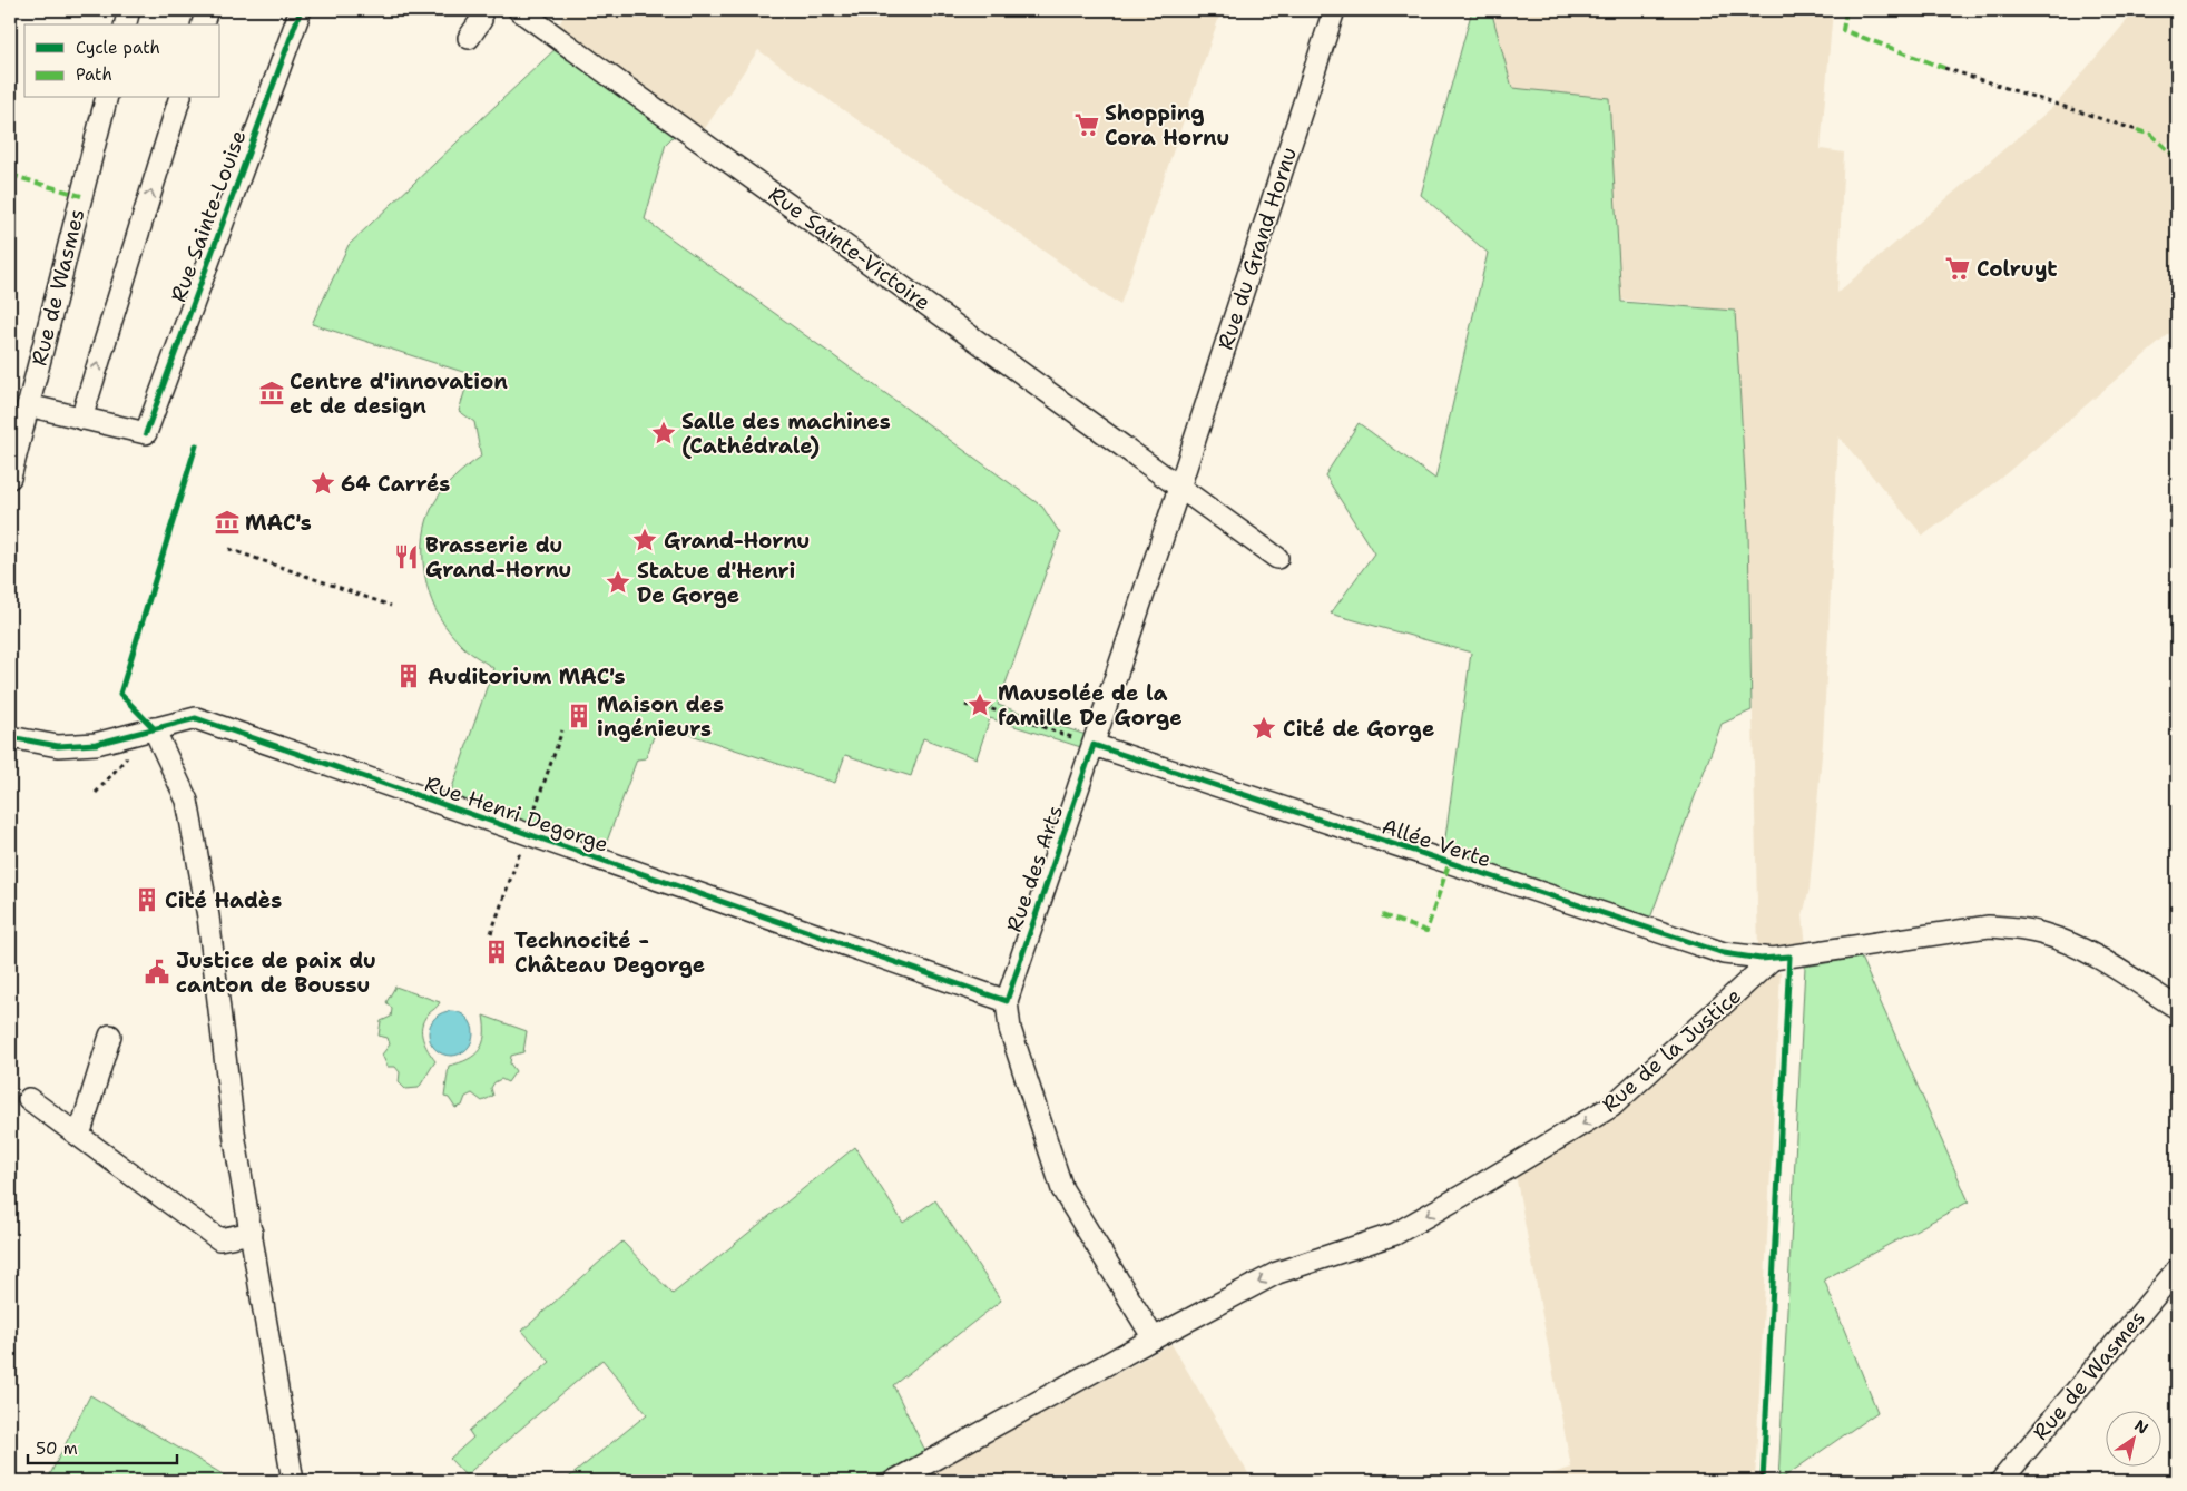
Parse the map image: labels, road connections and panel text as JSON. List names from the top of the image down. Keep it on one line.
{"streets":{"street":["Rue Sainte-Louise","Rue Sainte-Victoire","Rue du Grand Hornu","Rue de Wasmes","Rue Henri Degorge","Allée Verte","Rue des Arts","Rue de la Justice"]},"crossings":[["Rue Sainte-Louise","Rue de Wasmes"],["Rue Sainte-Victoire","Rue du Grand Hornu"],["Rue Sainte-Victoire","Rue des Arts"],["Rue du Grand Hornu","Rue des Arts"],["Rue Henri Degorge","Rue des Arts"],["Allée Verte","Rue des Arts"],["Allée Verte","Rue de la Justice"]],"one_way":["Rue de la Justice"],"places":{"supermarket":["Shopping Cora Hornu","Colruyt"],"museum":["Centre d'innovation et de design","MAC's"],"place":["Salle des machines (Cathédrale)","64 Carrés","Grand-Hornu","Statue d'Henri De Gorge","Mausolée de la famille De Gorge","Cité de Gorge"],"restaurant":["Brasserie du Grand-Hornu"],"building":["Auditorium MAC's","Maison des ingénieurs","Cité Hadès","Technocité - Château Degorge"],"public building":["Justice de paix du canton de Boussu"]},"legend":["Cycle path","Path"],"scale_bar":"50 m","north":"top right"}
